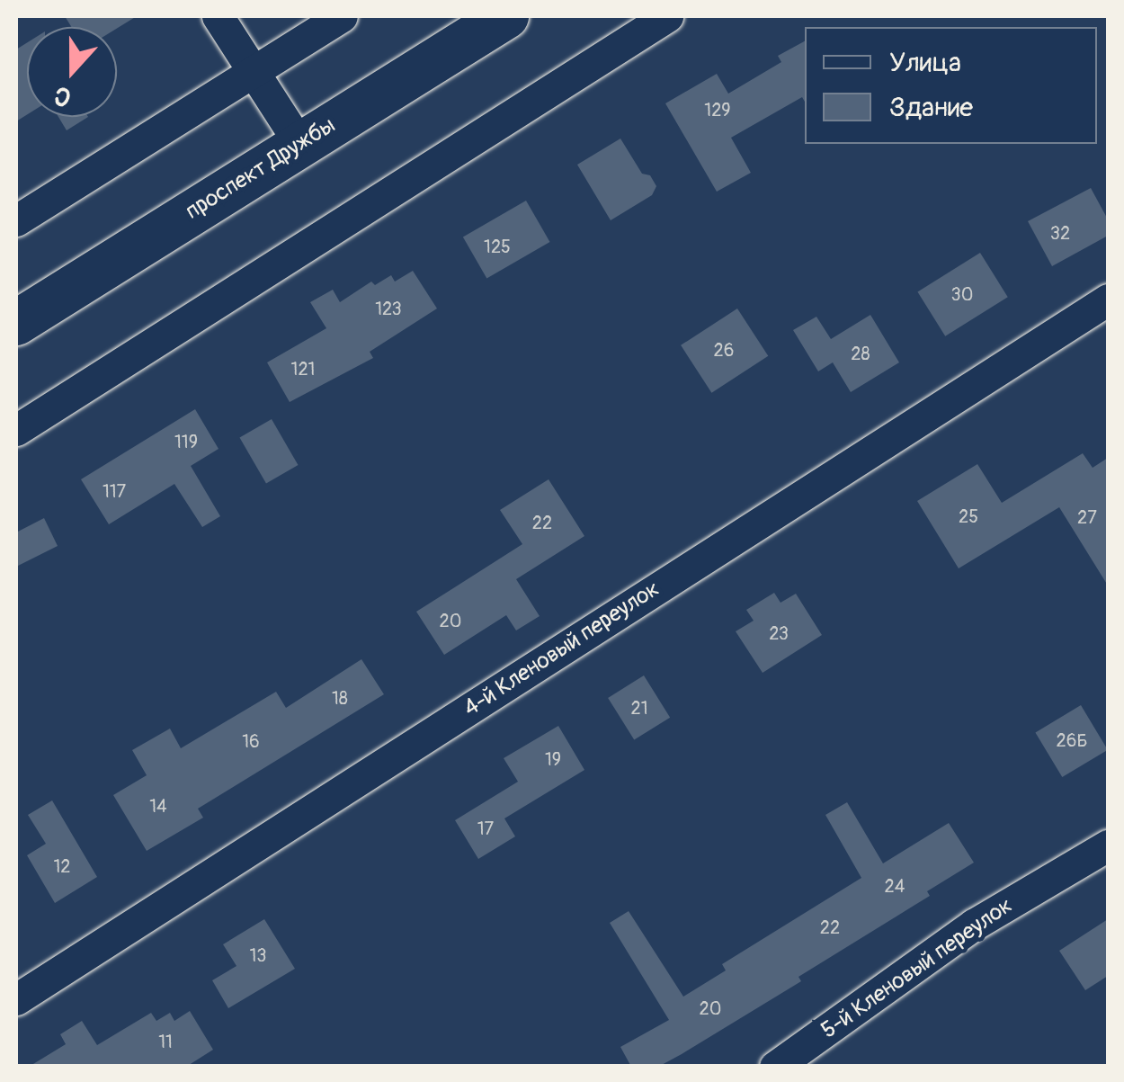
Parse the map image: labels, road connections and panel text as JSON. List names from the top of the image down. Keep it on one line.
{"streets":{"main road":["проспект Дружбы"],"street":["4-й Кленовый переулок","5-й Кленовый переулок"]},"house_numbers":["129","32","125","30","123","26","28","121","119","117","25","27","22","20","23","18","21","26Б","16","19","14","17","12","24","22","13","20","11"],"legend":["Улица","Здание"],"north":"bottom"}
